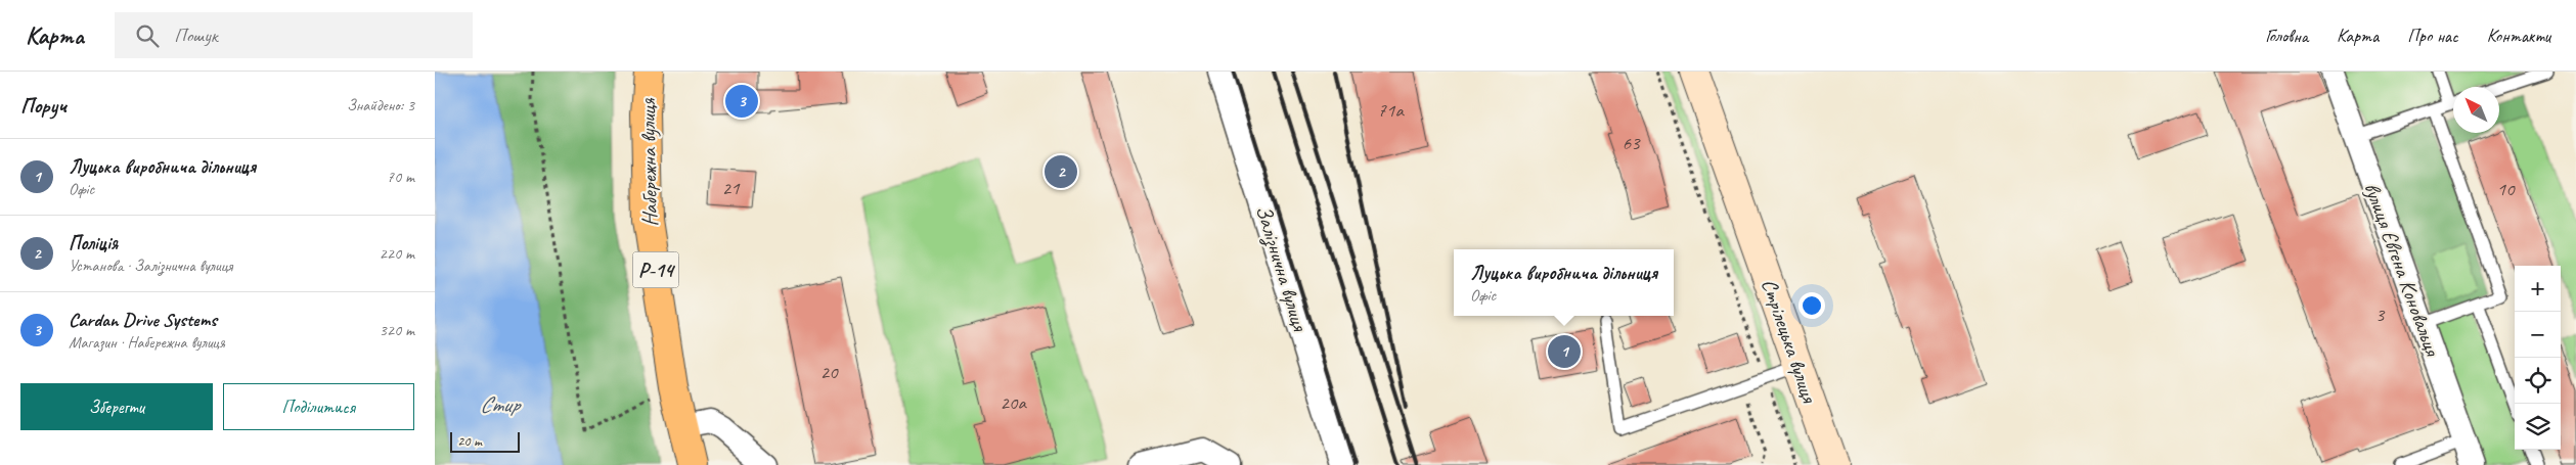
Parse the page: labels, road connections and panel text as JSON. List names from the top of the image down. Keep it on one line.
{"streets":{"main road":["Набережна вулиця","Р-14"],"street":["Залізнична вулиця","вулиця Євгена Коновальця","Стрілецька вулиця"]},"water":["Стир"],"house_numbers":["71а","63","21","10","3","20","20а"],"scale_bar":"20 m","north":"top left","page":{"header":"Карта","search":"Пошук","nav":["Головна","Карта","Про нас","Контакти"],"heading":["Поруч","Знайдено: 3"],"pins":["3","2","1"],"list":[{"mark":"1","name":"Луцька виробнича дільниця","note":"Офіс","value":"70 m"},{"mark":"2","name":"Поліція","note":"Установа · Залізнична вулиця","value":"220 m"},{"mark":"3","name":"Cardan Drive Systems","note":"Магазин · Набережна вулиця","value":"320 m"}],"popup":["Луцька виробнича дільниця","Офіс"],"map_buttons":["+","−"],"buttons":["Зберегти","Поділитися"],"scale":"20 m"}}
